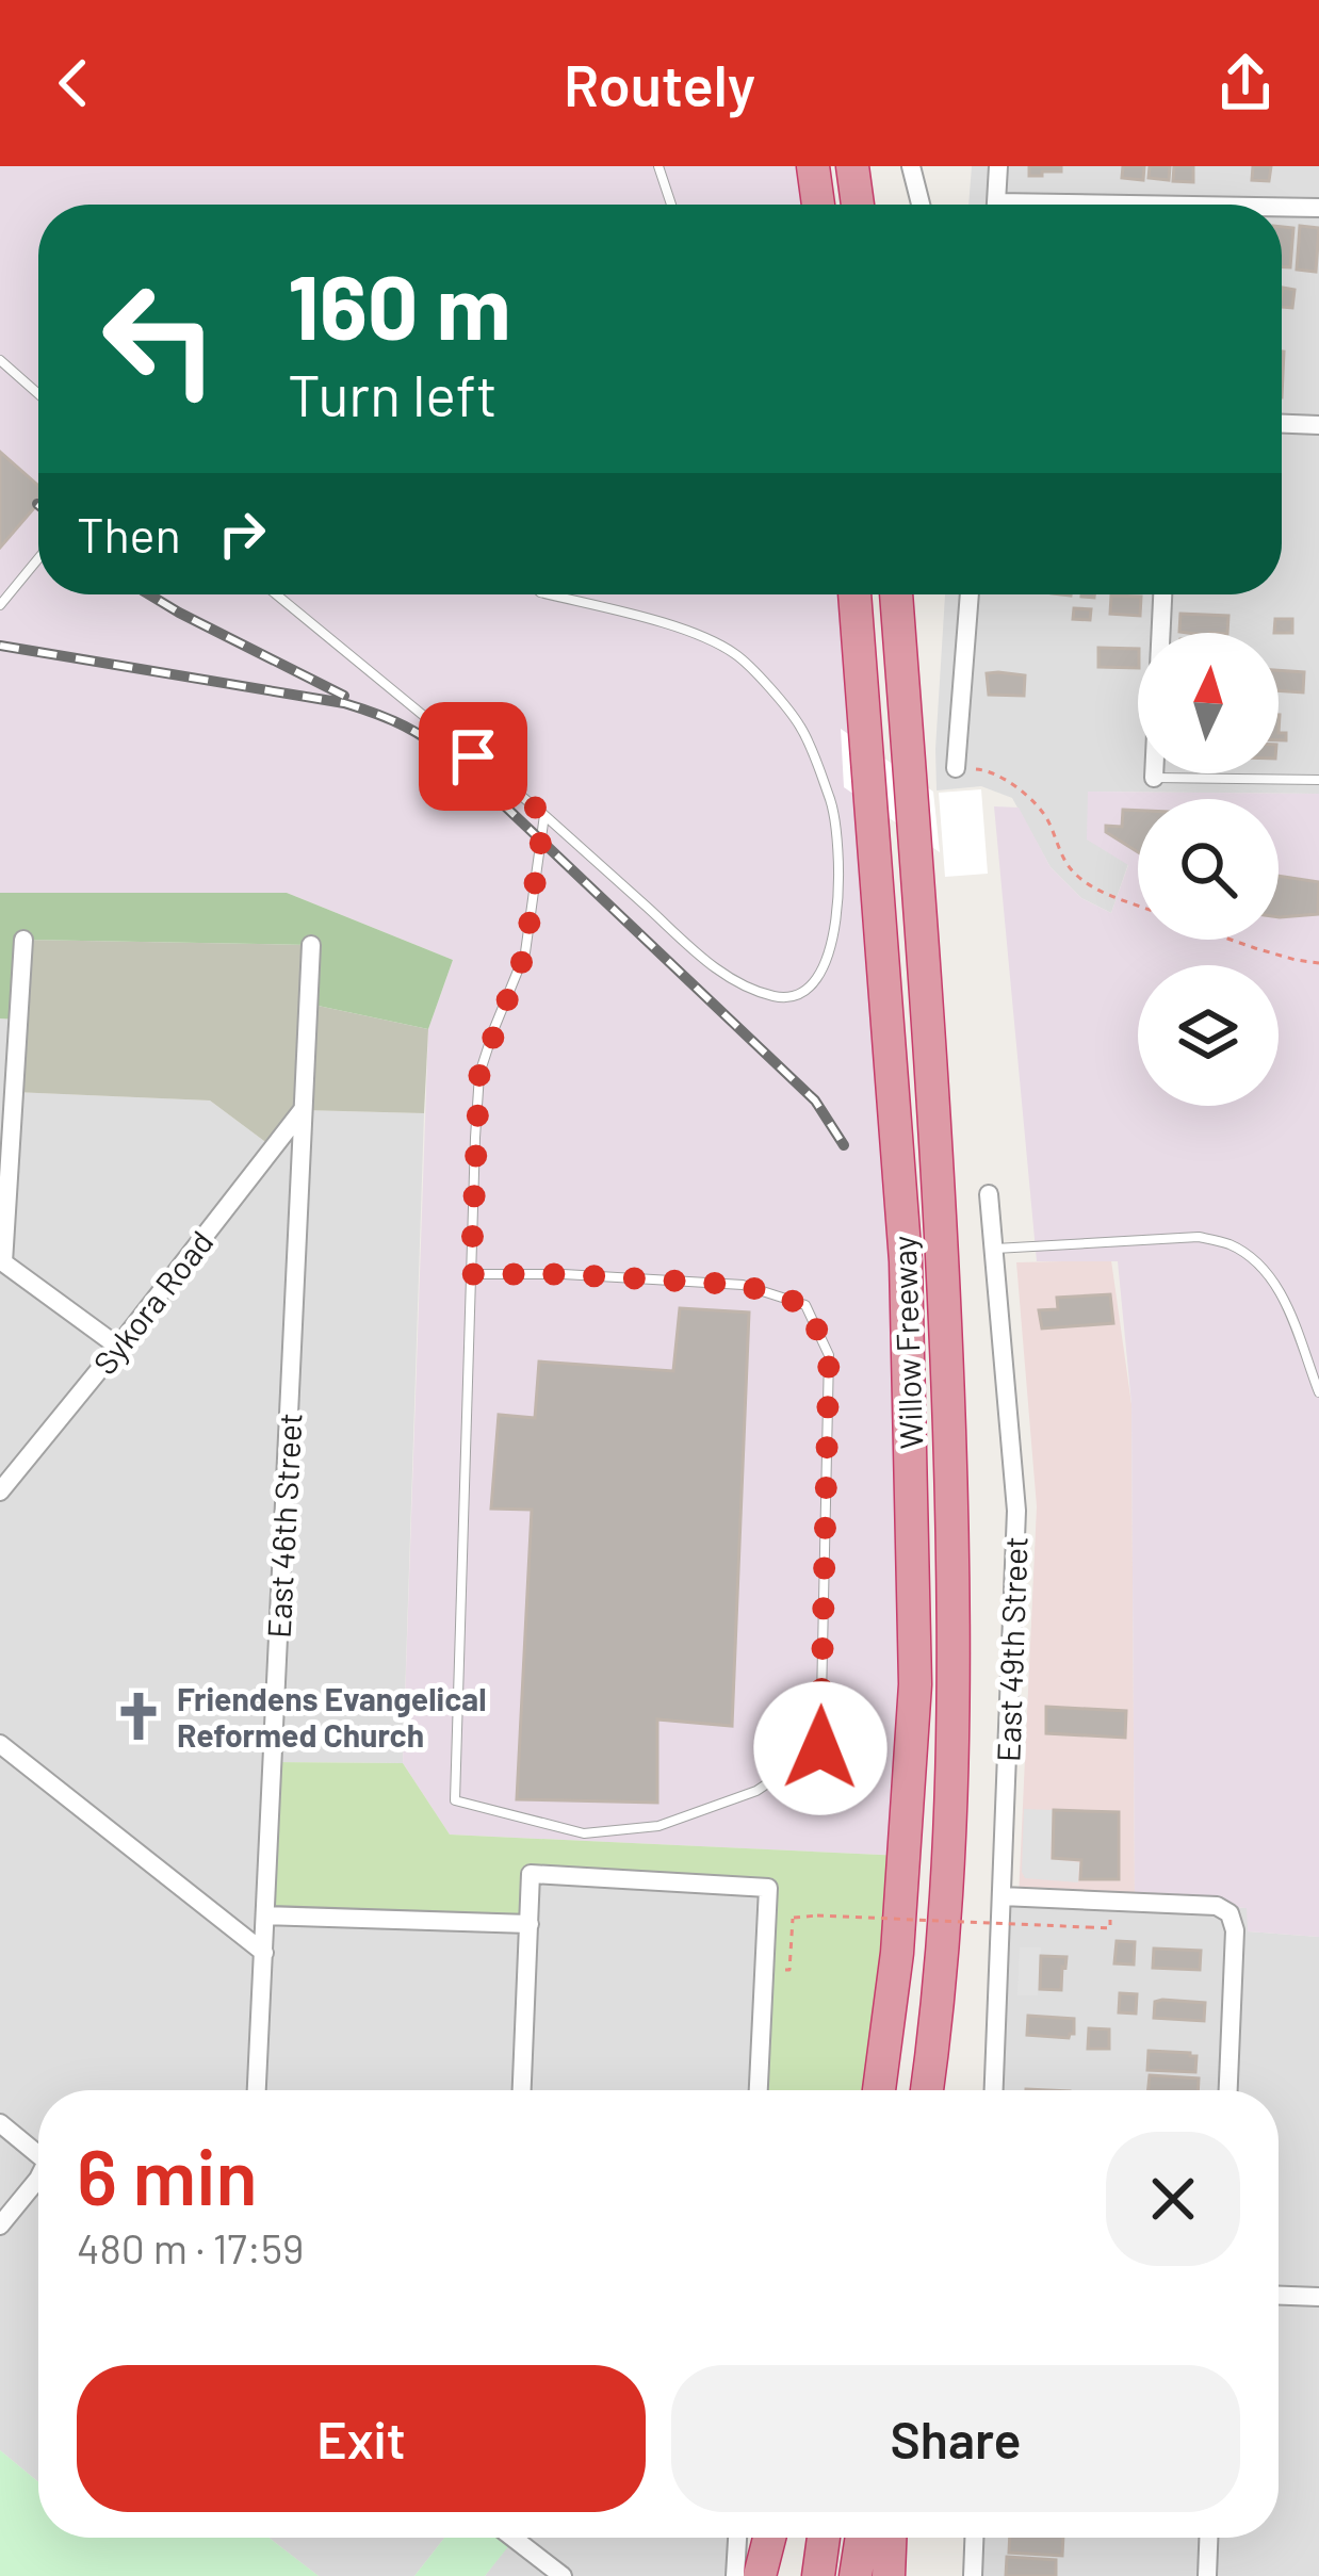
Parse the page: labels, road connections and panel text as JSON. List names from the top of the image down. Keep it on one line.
{"streets":{"highway":["Willow Freeway"],"street":["Sykora Road","East 46th Street","East 49th Street"]},"crossings":[["Sykora Road","East 46th Street"]],"places":{"church":["Friendens Evangelical Reformed Church"]},"north":"top","page":{"header":"Routely","turn":["160 m","Turn left"],"then":"Then","heading":["6 min","480 m · 17:59"],"buttons":["Exit","Share"]}}
